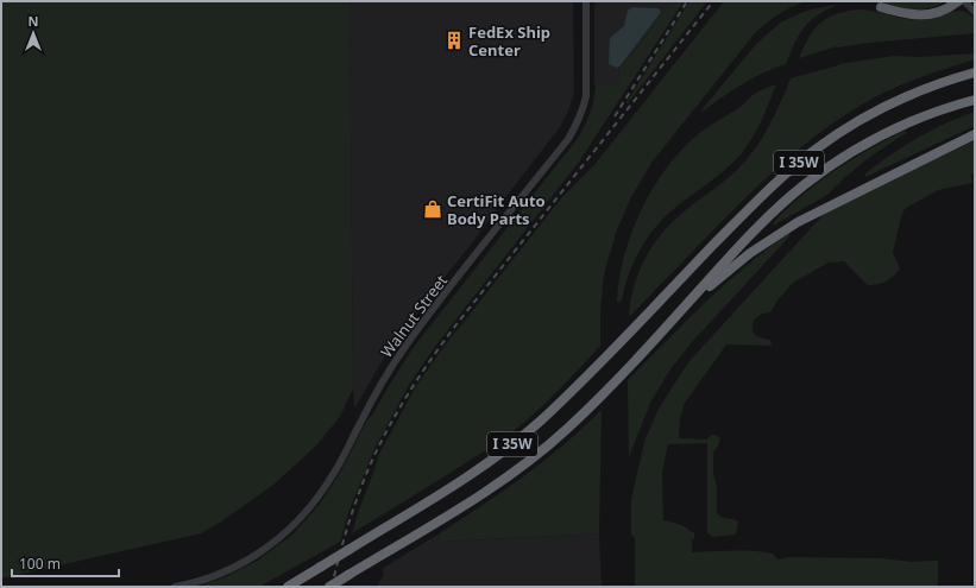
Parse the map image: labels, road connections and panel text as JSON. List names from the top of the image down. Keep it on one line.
{"streets":{"highway":["I 35W"],"street":["Walnut Street"]},"places":{"building":["FedEx Ship Center"],"shop":["CertiFit Auto Body Parts"]},"scale_bar":"100 m","north":"top"}
